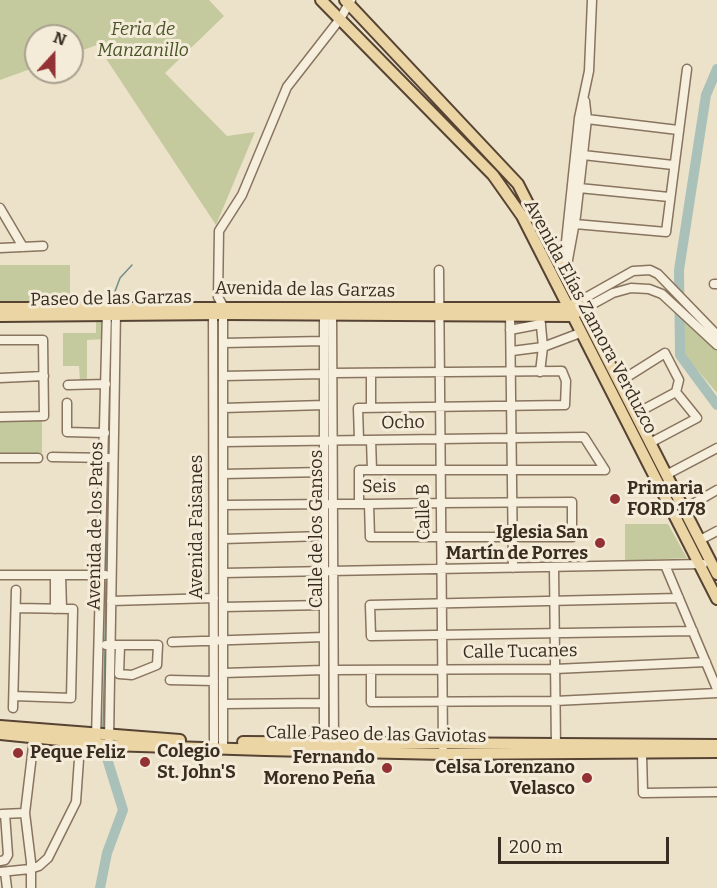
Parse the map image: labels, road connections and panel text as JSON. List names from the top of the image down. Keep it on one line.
{"streets":{"main road":["Avenida de las Garzas","Paseo de las Garzas","Avenida Elías Zamora Verduzco","Calle Paseo de las Gaviotas"],"street":["Ocho","Seis","Calle B","Avenida de los Patos","Avenida Faisanes","Calle de los Gansos","Calle Tucanes"]},"crossings":[["Avenida de las Garzas","Paseo de las Garzas"],["Avenida de las Garzas","Avenida Elías Zamora Verduzco"],["Avenida de las Garzas","Calle B"],["Avenida de las Garzas","Avenida de los Patos"],["Avenida de las Garzas","Avenida Faisanes"],["Avenida de las Garzas","Calle de los Gansos"],["Paseo de las Garzas","Avenida de los Patos"],["Ocho","Calle B"],["Ocho","Avenida Faisanes"],["Ocho","Calle de los Gansos"],["Seis","Calle B"],["Seis","Avenida Faisanes"],["Seis","Calle de los Gansos"],["Calle B","Calle Tucanes"],["Calle B","Calle Paseo de las Gaviotas"],["Avenida de los Patos","Calle Paseo de las Gaviotas"],["Avenida Faisanes","Calle Paseo de las Gaviotas"],["Calle de los Gansos","Calle Tucanes"],["Calle de los Gansos","Calle Paseo de las Gaviotas"]],"parks":["Feria de Manzanillo"],"places":["Primaria FORD 178","Iglesia San Martín de Porres","Peque Feliz","Colegio St. John'S","Fernando Moreno Peña","Celsa Lorenzano Velasco"],"scale_bar":"200 m","north":"top"}
